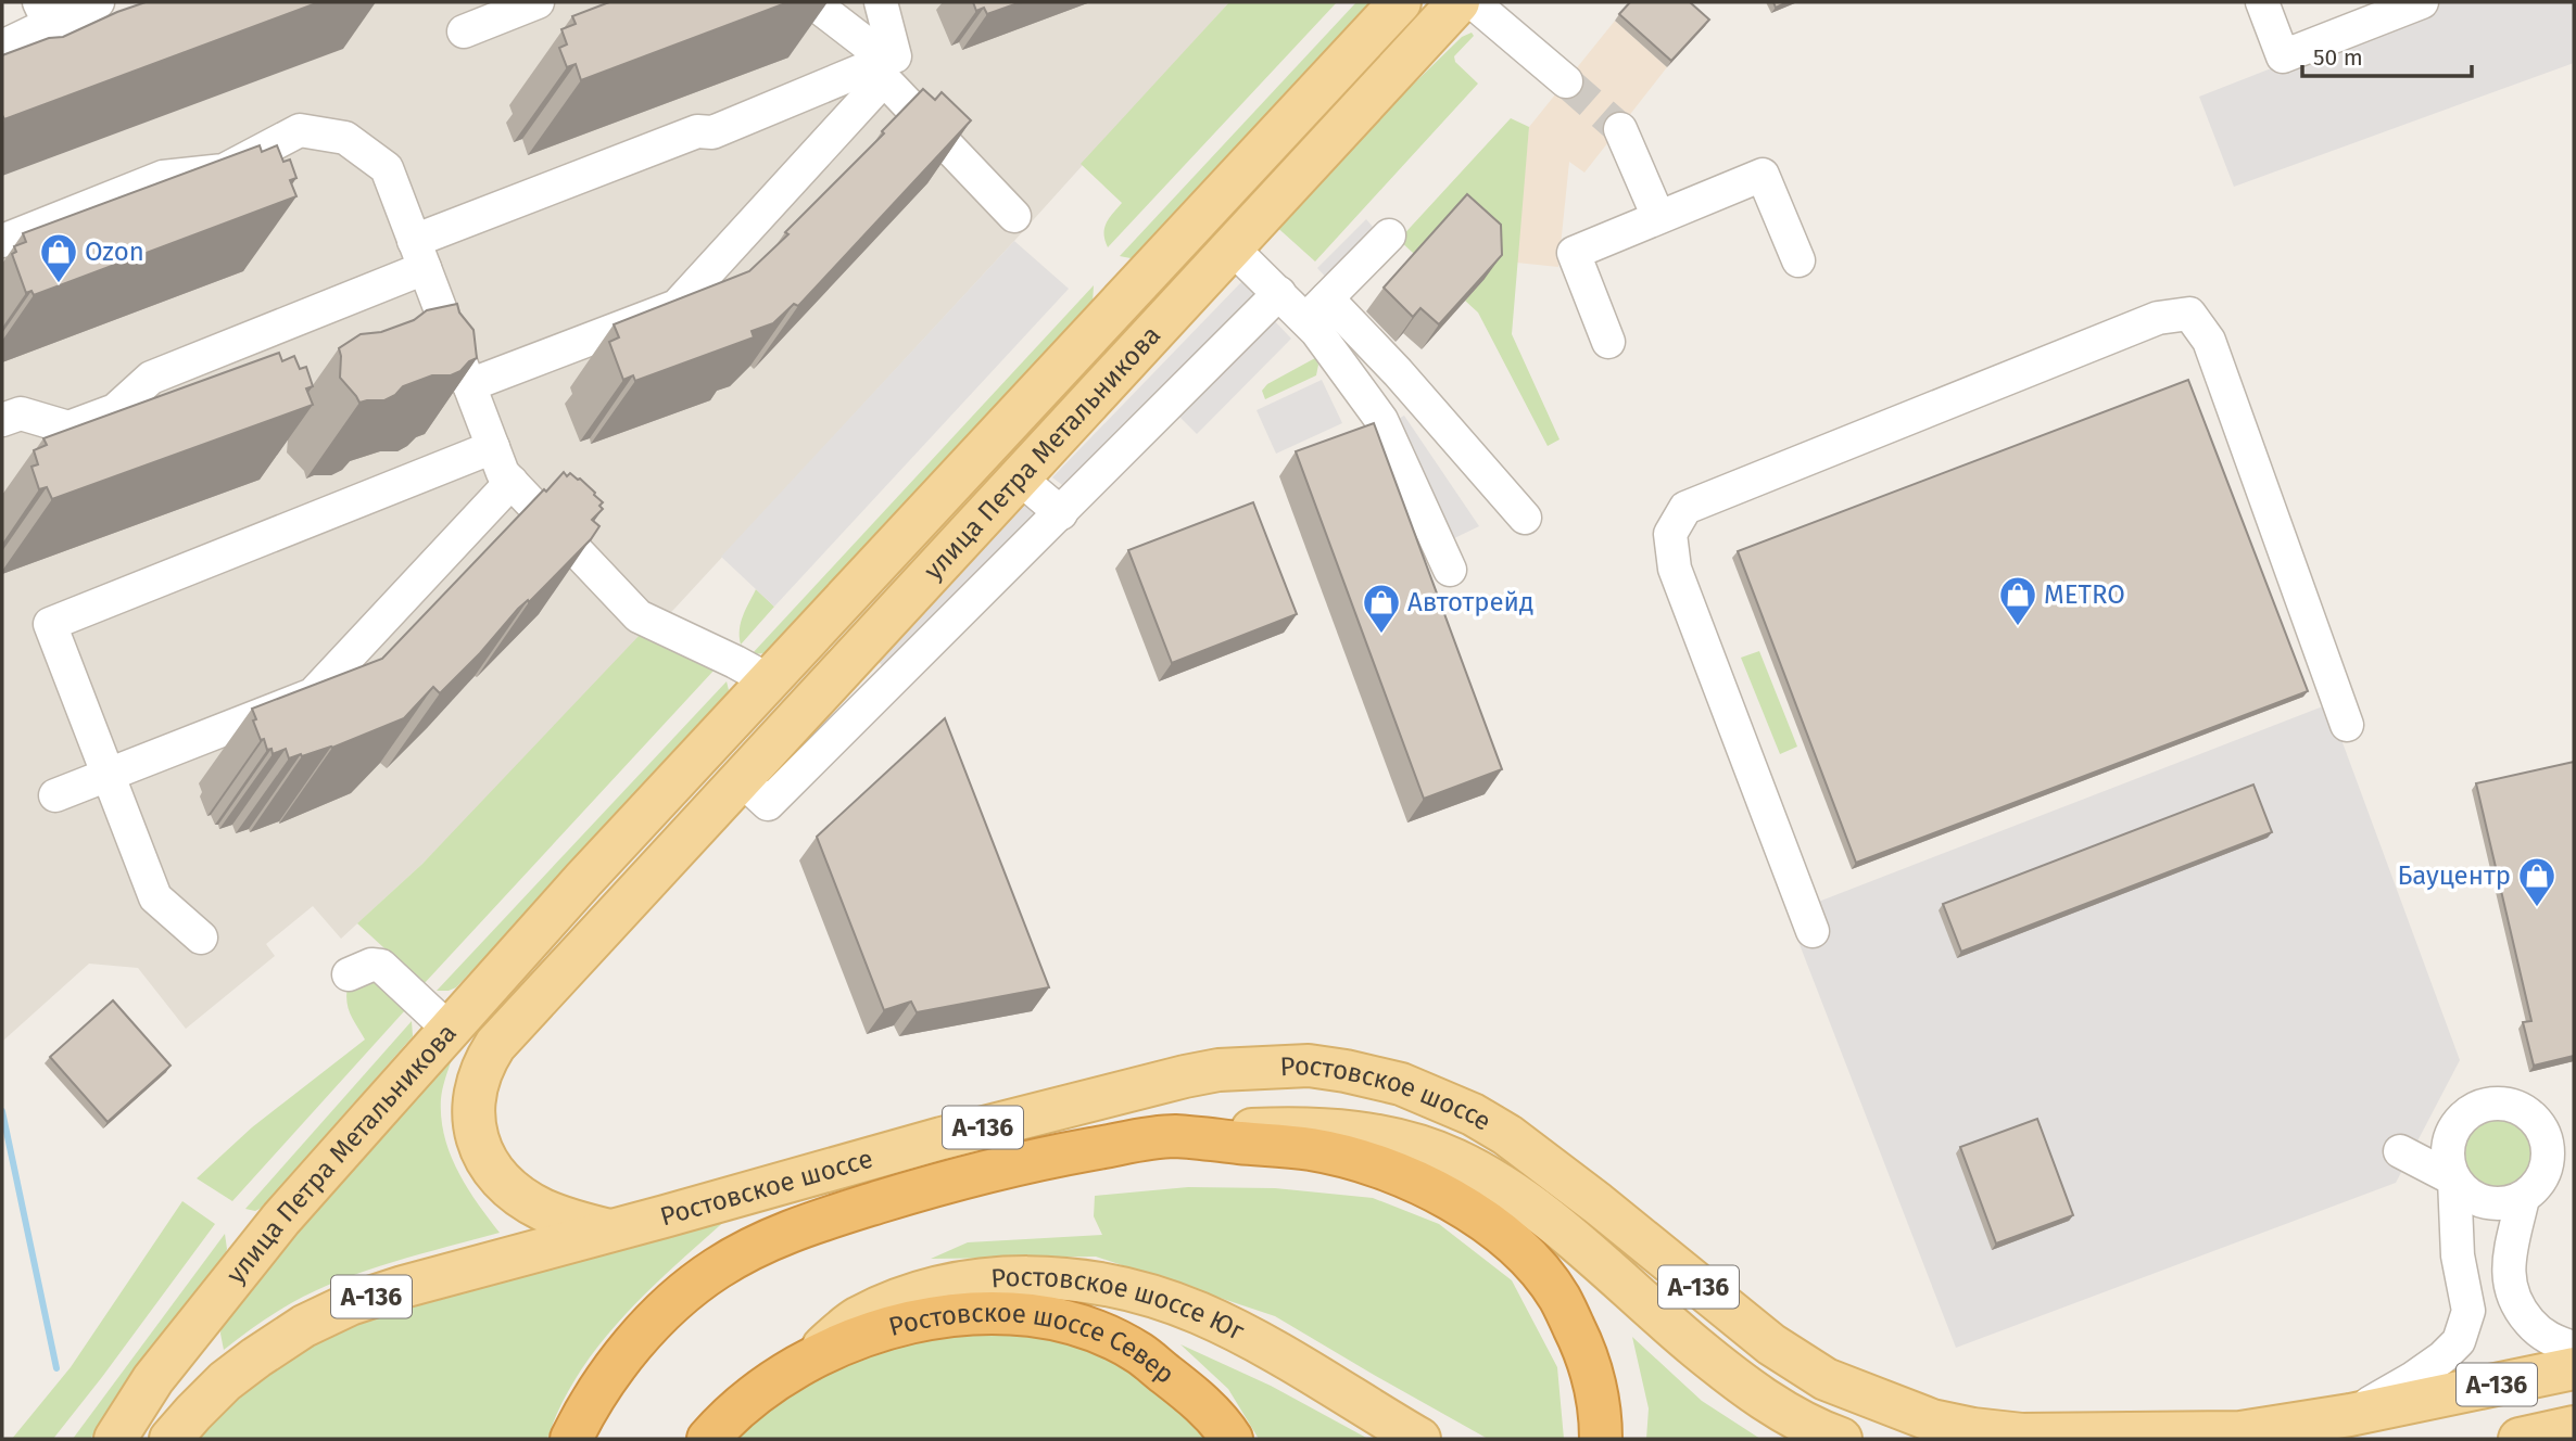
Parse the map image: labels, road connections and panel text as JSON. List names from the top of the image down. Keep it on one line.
{"streets":{"highway":["А-136","Ростовское шоссе Север"],"main road":["улица Петра Метальникова","Ростовское шоссе","Ростовское шоссе Юг"]},"crossings":[["улица Петра Метальникова","Ростовское шоссе"],["Ростовское шоссе Юг","Ростовское шоссе Север"]],"places":{"shop":["Ozon","METRO","Автотрейд","Бауцентр"]},"scale_bar":"50 m"}
